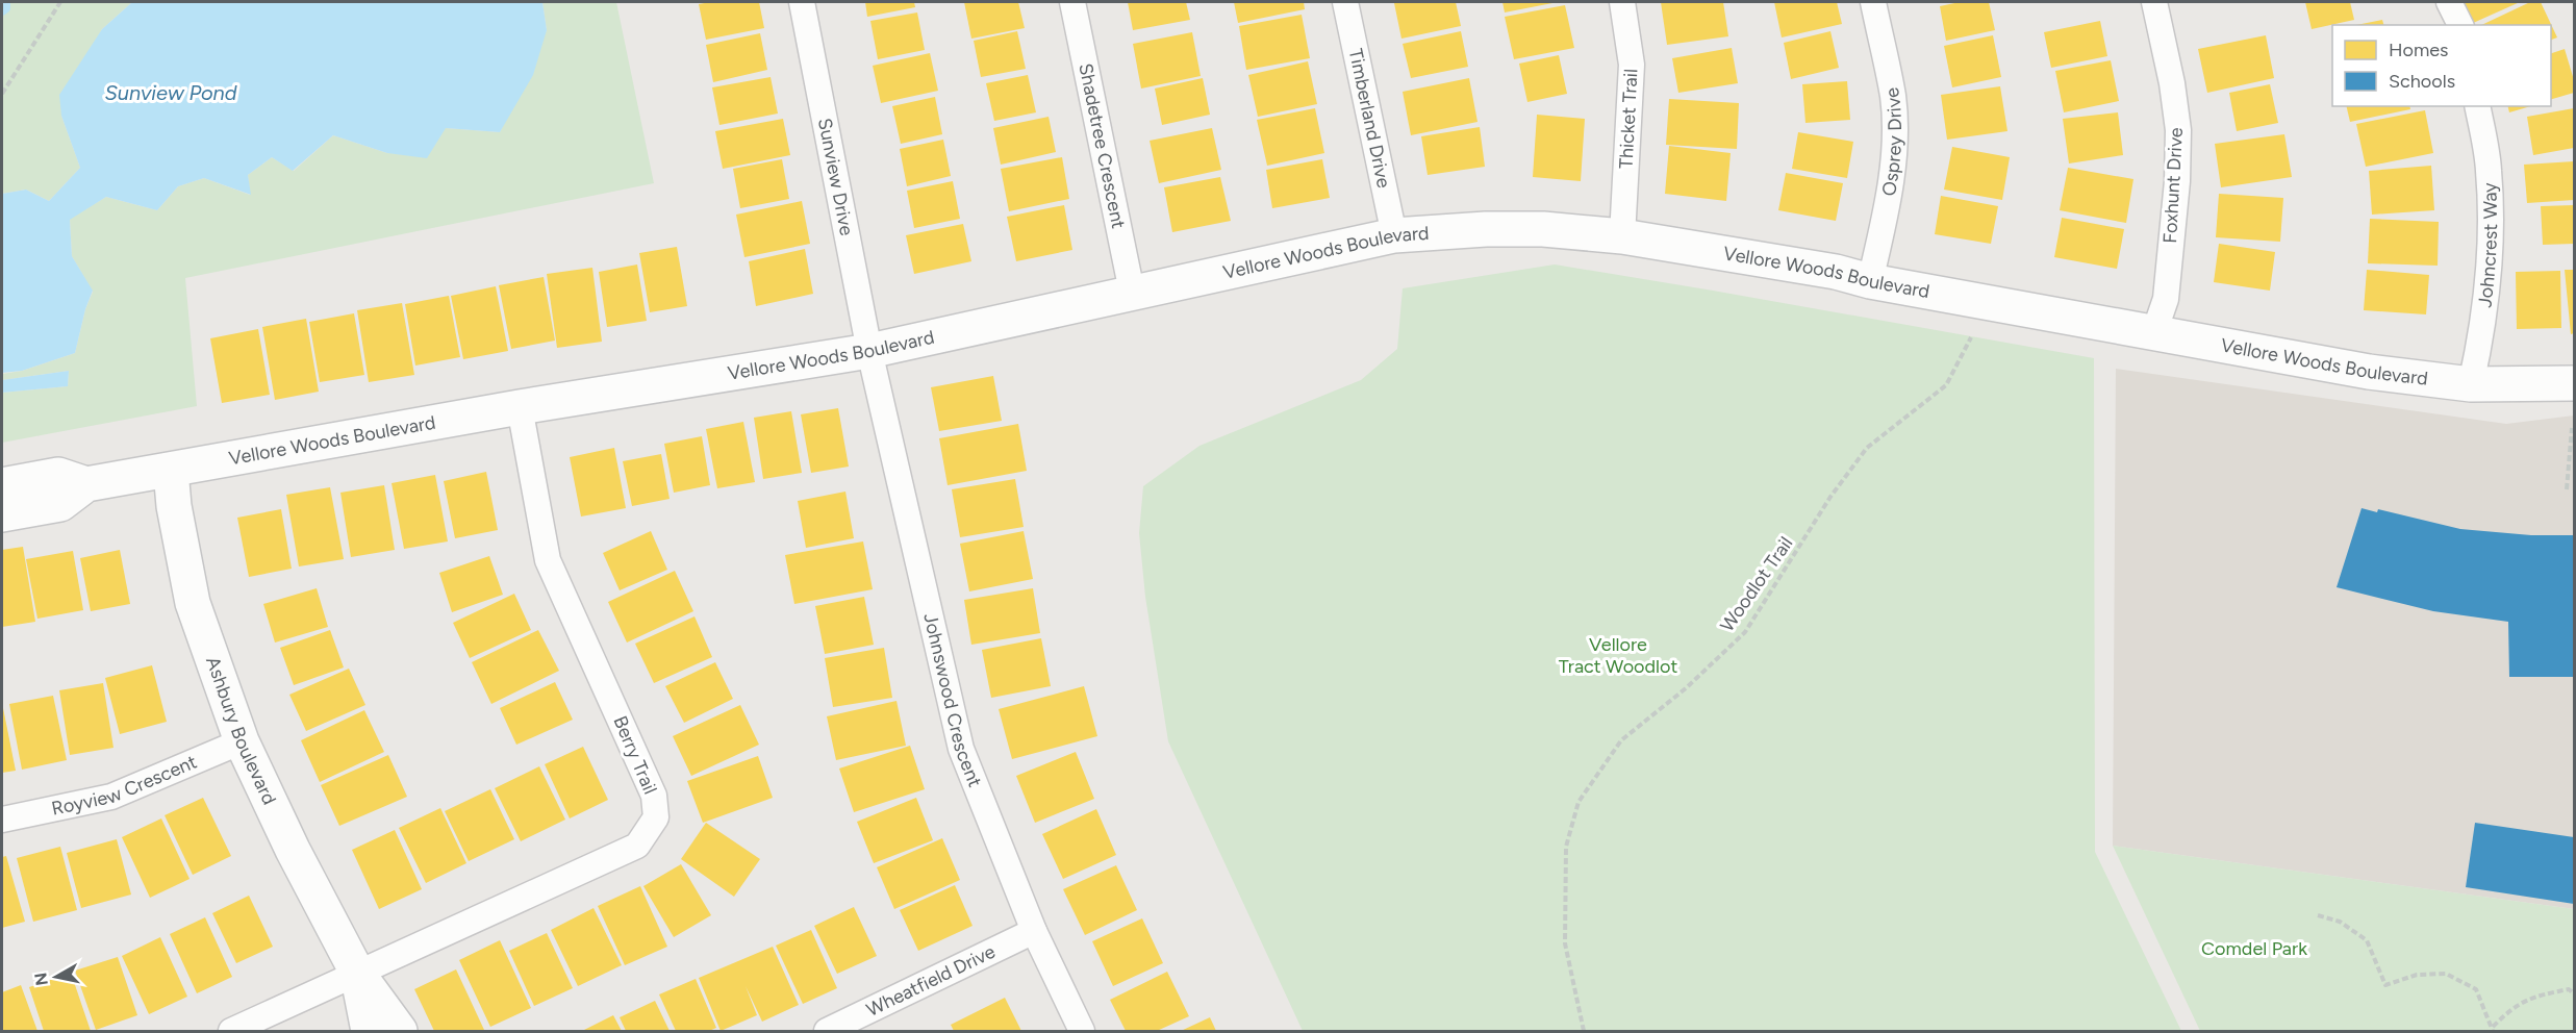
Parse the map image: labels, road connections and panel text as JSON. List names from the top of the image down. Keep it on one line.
{"streets":{"street":["Timberland Drive","Thicket Trail","Osprey Drive","Shadetree Crescent","Sunview Drive","Foxhunt Drive","Johncrest Way","Vellore Woods Boulevard","Johnswood Crescent","Ashbury Boulevard","Berry Trail","Royview Crescent","Wheatfield Drive"],"path":["Woodlot Trail"]},"crossings":[["Timberland Drive","Vellore Woods Boulevard"],["Thicket Trail","Vellore Woods Boulevard"],["Osprey Drive","Vellore Woods Boulevard"],["Shadetree Crescent","Vellore Woods Boulevard"],["Sunview Drive","Vellore Woods Boulevard"],["Sunview Drive","Johnswood Crescent"],["Foxhunt Drive","Vellore Woods Boulevard"],["Johncrest Way","Vellore Woods Boulevard"],["Vellore Woods Boulevard","Johnswood Crescent"],["Vellore Woods Boulevard","Ashbury Boulevard"],["Vellore Woods Boulevard","Berry Trail"],["Johnswood Crescent","Wheatfield Drive"],["Ashbury Boulevard","Berry Trail"],["Ashbury Boulevard","Royview Crescent"]],"water":["Sunview Pond"],"parks":["Vellore Tract Woodlot","Comdel Park"],"legend":["Homes","Schools"],"north":"left"}
